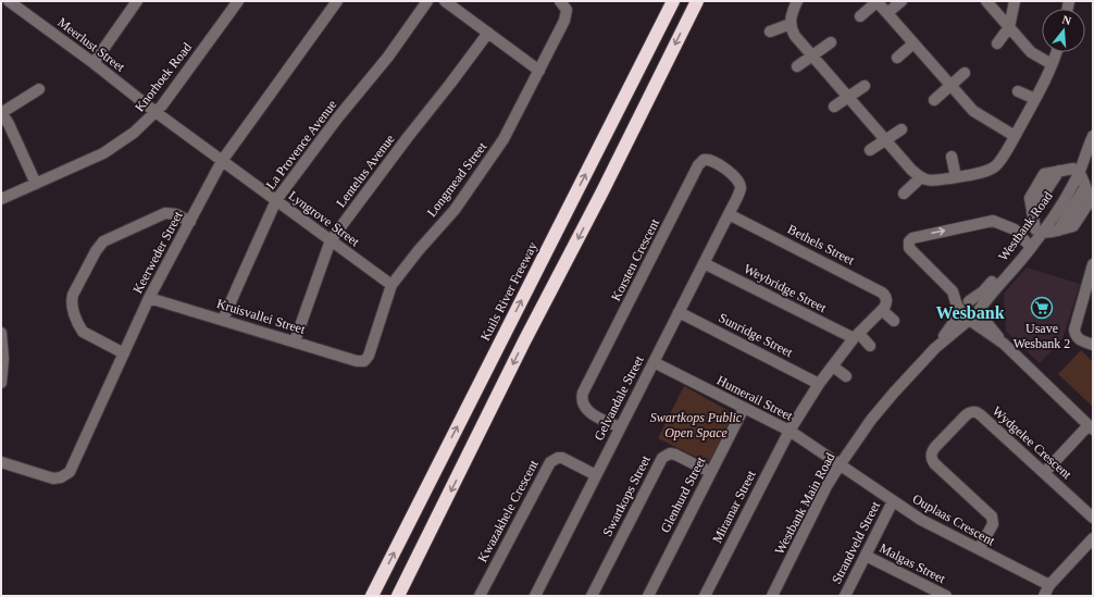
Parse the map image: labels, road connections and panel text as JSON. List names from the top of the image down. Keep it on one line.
{"streets":{"highway":["Kuils River Freeway"],"street":["Meerlust Street","Knorhoek Road","La Provence Avenue","Lentelus Avenue","Longmead Street","Lyngrove Street","Westbank Road","Bethels Street","Keerweder Street","Korsten Crescent","Weybridge Street","Kruisvallei Street","Sunridge Street","Gelvandale Street","Humerail Street","Wydgelee Crescent","Glenhurd Street","Swartkops Street","Westbank Main Road","Miramar Street","Kwazakhele Crescent","Ouplaas Crescent","Strandveld Street","Malgas Street"]},"crossings":[["Meerlust Street","Knorhoek Road"],["Meerlust Street","Lyngrove Street"],["Knorhoek Road","Lyngrove Street"],["La Provence Avenue","Lyngrove Street"],["La Provence Avenue","Kruisvallei Street"],["Lentelus Avenue","Lyngrove Street"],["Lentelus Avenue","Kruisvallei Street"],["Longmead Street","Lyngrove Street"],["Longmead Street","Kruisvallei Street"],["Lyngrove Street","Keerweder Street"],["Westbank Road","Westbank Main Road"],["Bethels Street","Korsten Crescent"],["Bethels Street","Gelvandale Street"],["Keerweder Street","Kruisvallei Street"],["Korsten Crescent","Gelvandale Street"],["Weybridge Street","Gelvandale Street"],["Sunridge Street","Gelvandale Street"],["Gelvandale Street","Humerail Street"],["Gelvandale Street","Kwazakhele Crescent"],["Humerail Street","Glenhurd Street"],["Humerail Street","Westbank Main Road"],["Humerail Street","Miramar Street"],["Humerail Street","Ouplaas Crescent"],["Wydgelee Crescent","Ouplaas Crescent"],["Glenhurd Street","Swartkops Street"],["Westbank Main Road","Ouplaas Crescent"],["Ouplaas Crescent","Strandveld Street"],["Strandveld Street","Malgas Street"]],"districts":["Wesbank"],"parks":["Swartkops Public Open Space"],"places":{"supermarket":["Usave Wesbank 2"]},"north":"top"}
